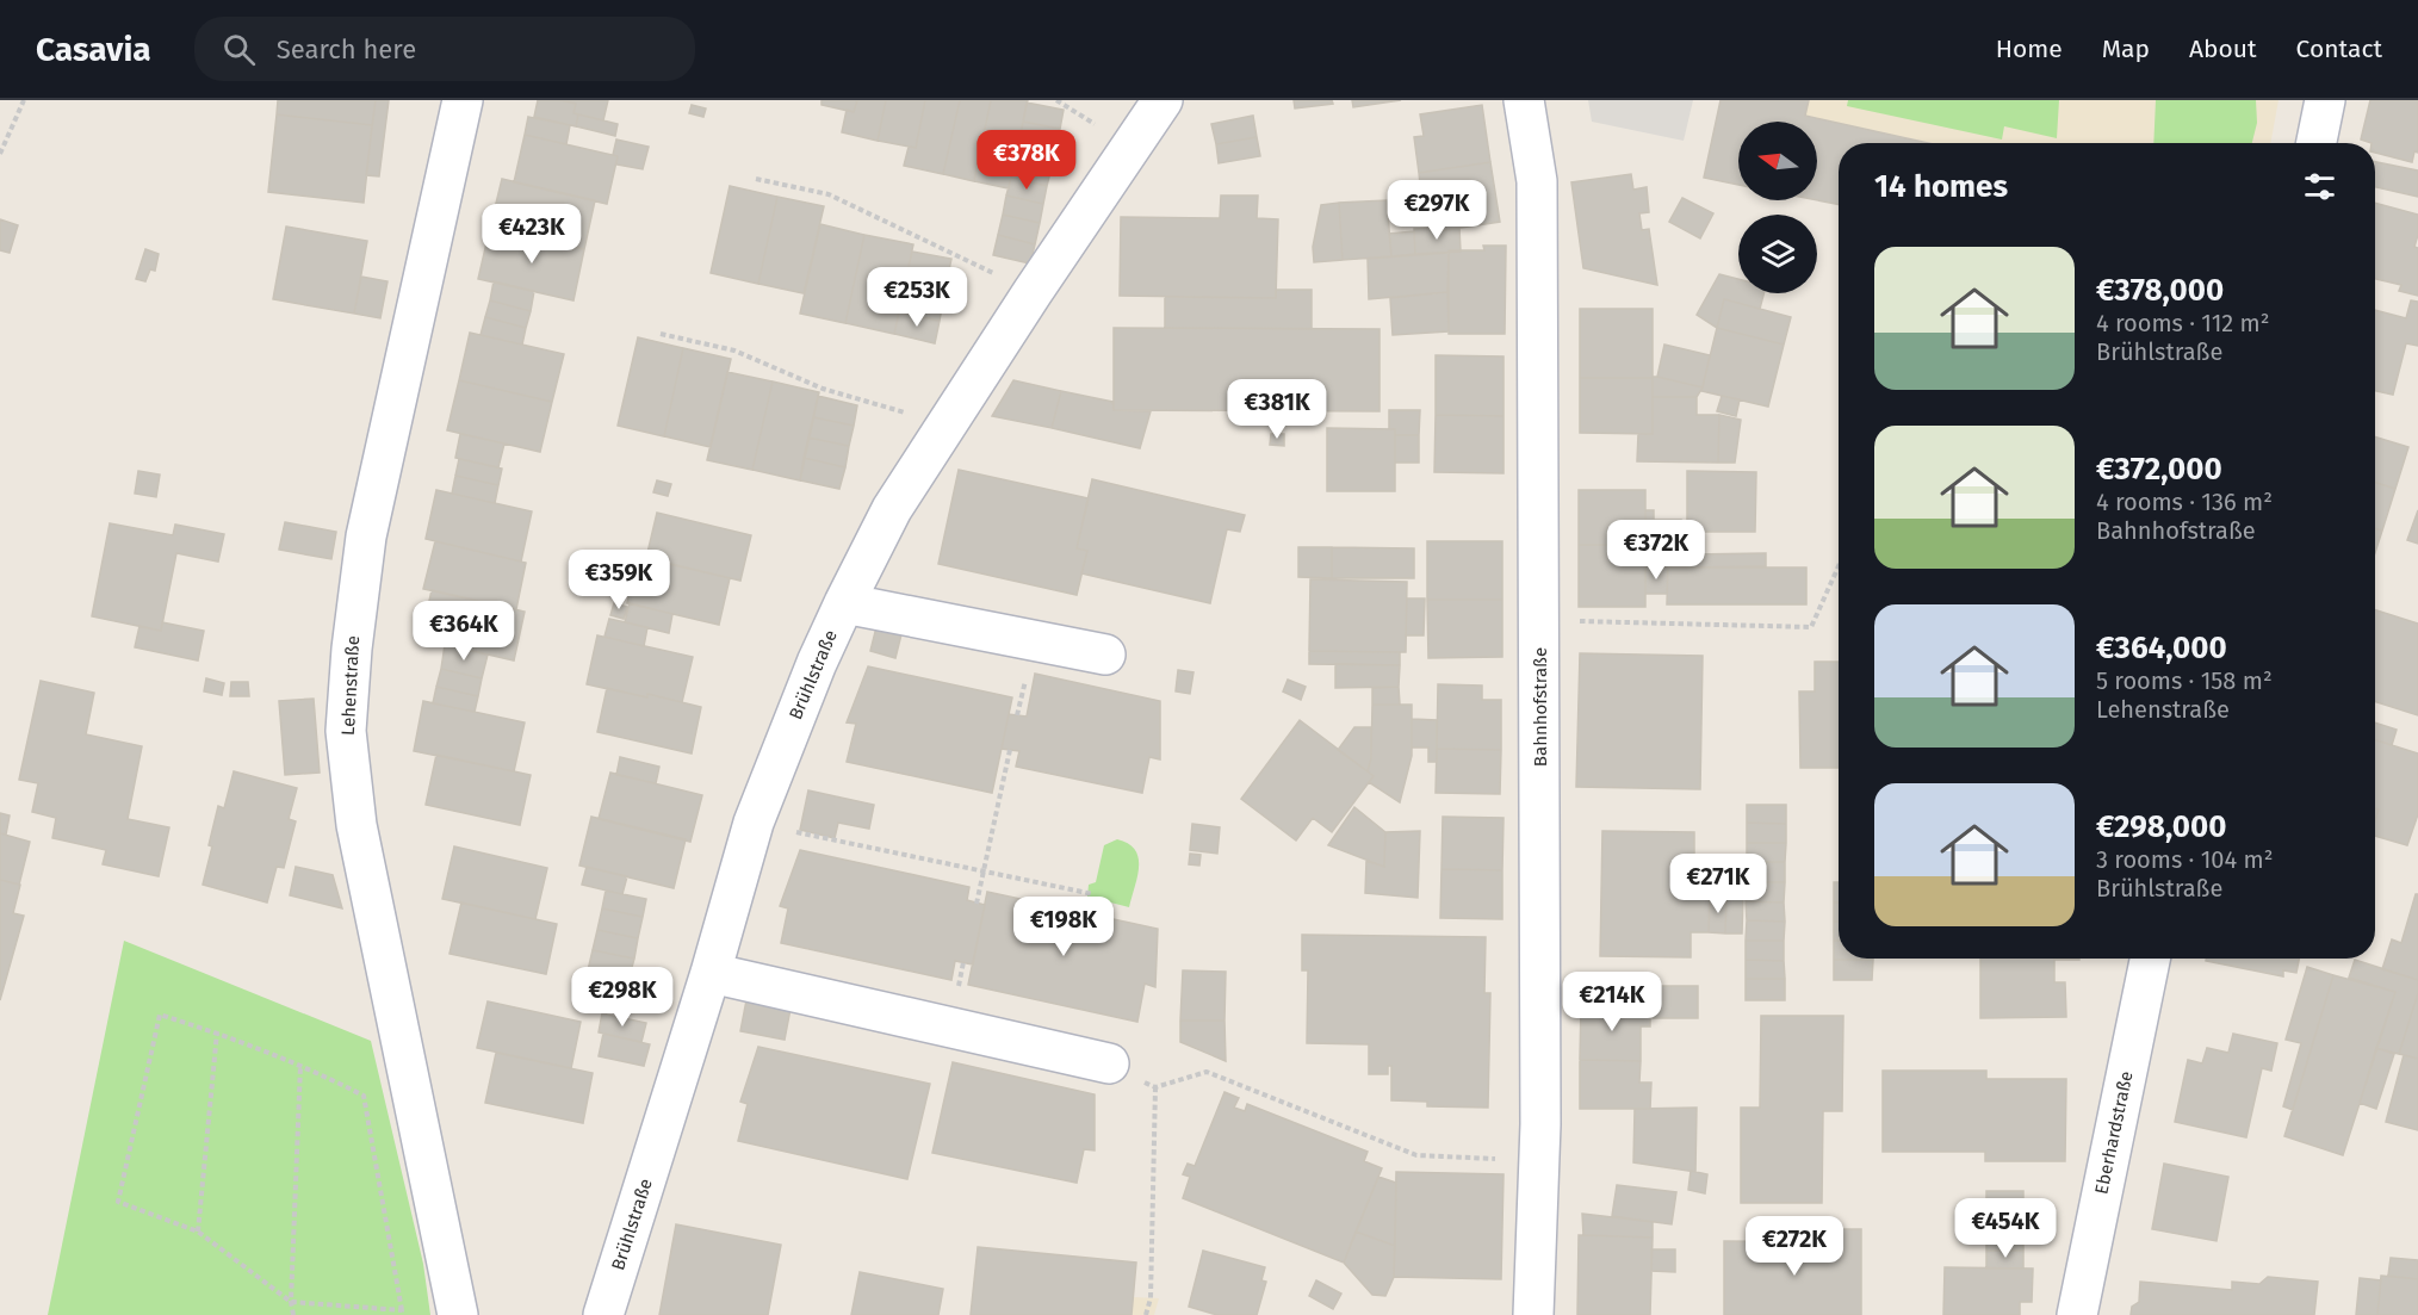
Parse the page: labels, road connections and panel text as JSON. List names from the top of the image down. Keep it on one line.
{"streets":{"street":["Brühlstraße","Lehenstraße","Bahnhofstraße","Eberhardstraße"]},"north":"left","page":{"header":"Casavia","search":"Search here","nav":["Home","Map","About","Contact"],"price":["€378K","€297K","€423K","€253K","€381K","€372K","€359K","€364K","€271K","€198K","€298K","€214K","€454K","€272K"],"heading":"14 homes","list":[{"name":"€378,000","note":"4 rooms · 112 m² · Brühlstraße"},{"name":"€372,000","note":"4 rooms · 136 m² · Bahnhofstraße"},{"name":"€364,000","note":"5 rooms · 158 m² · Lehenstraße"},{"name":"€298,000","note":"3 rooms · 104 m² · Brühlstraße"}]}}
